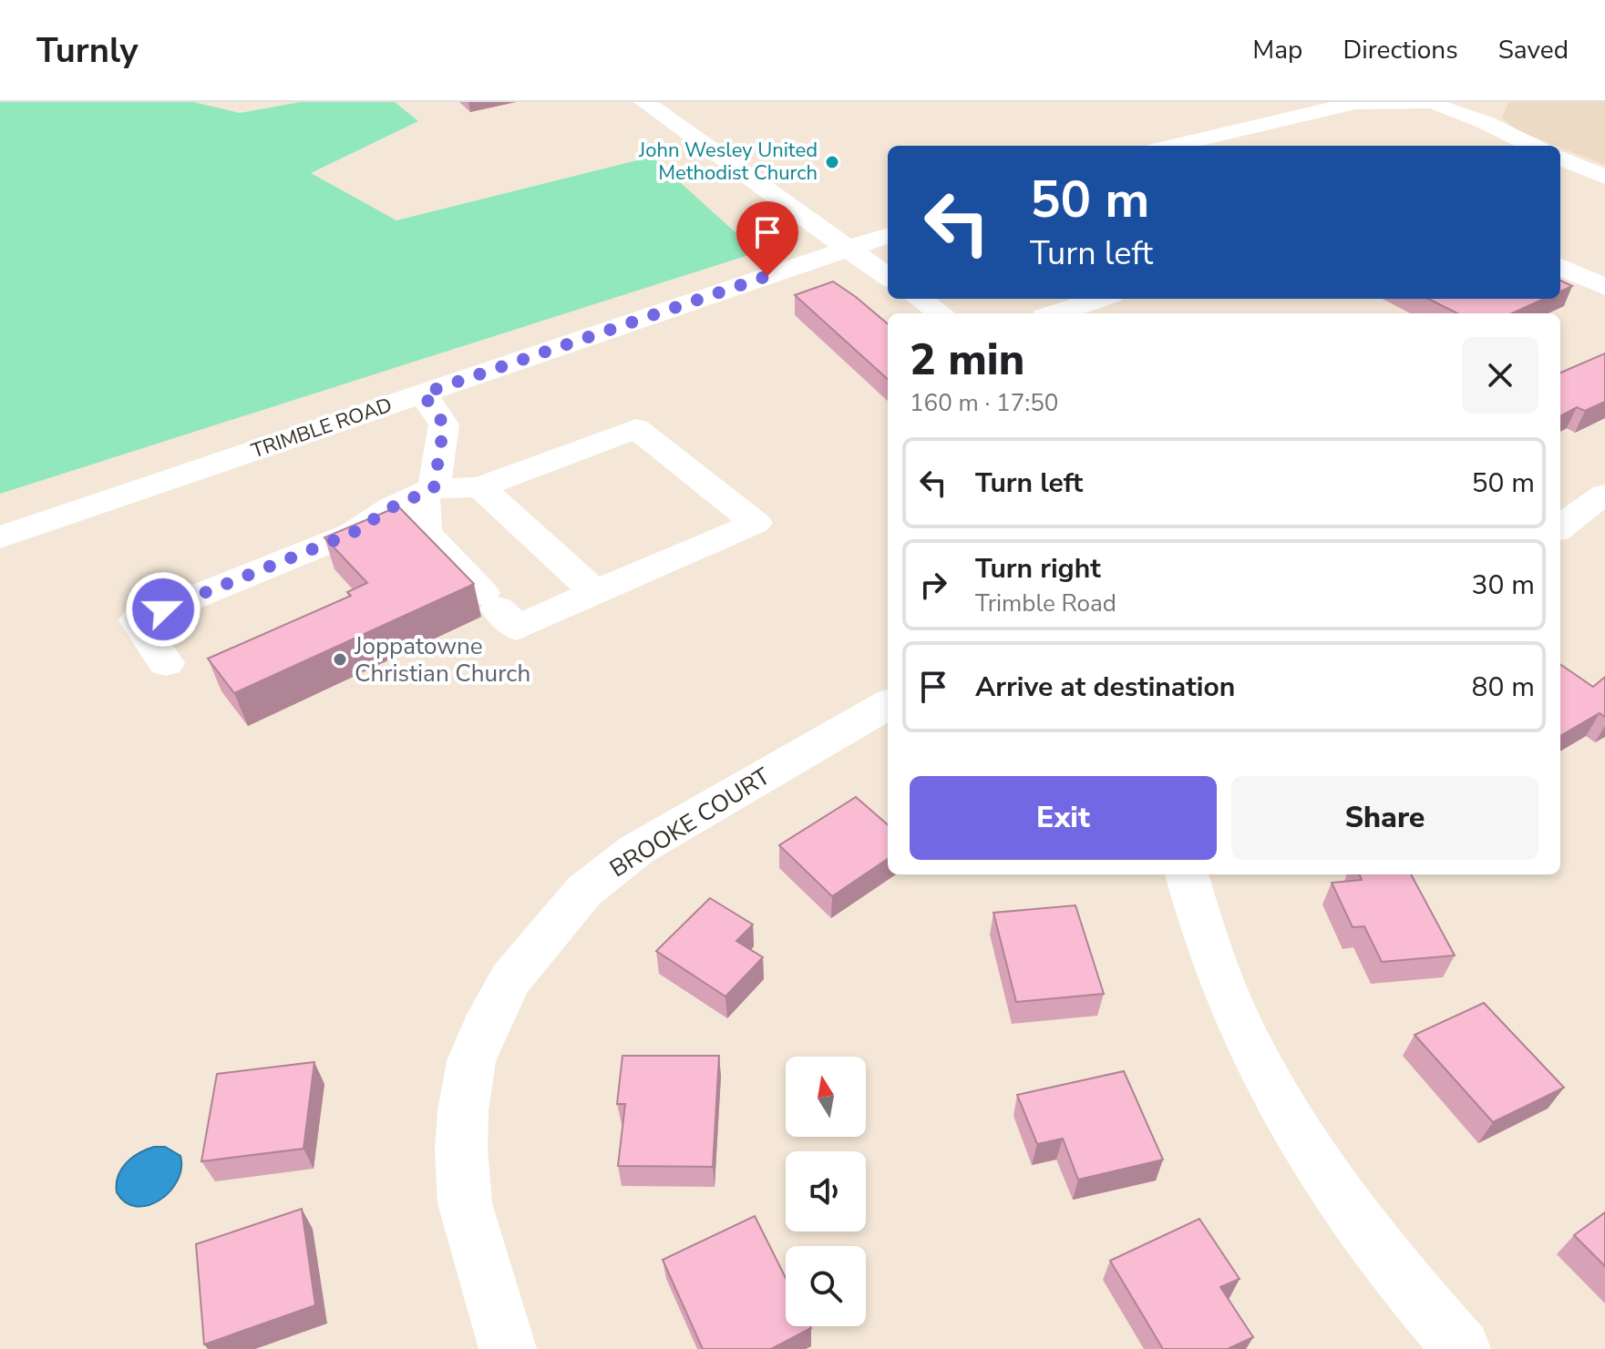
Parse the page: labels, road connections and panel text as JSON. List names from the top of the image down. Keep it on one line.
{"streets":{"street":["TRIMBLE ROAD","BROOKE COURT"]},"places":["John Wesley United Methodist Church","Joppatowne Christian Church"],"north":"top","page":{"header":"Turnly","nav":["Map","Directions","Saved"],"turn":["50 m","Turn left"],"heading":["2 min","160 m · 17:50"],"list":[{"name":"Turn left","value":"50 m"},{"name":"Turn right","note":"Trimble Road","value":"30 m"},{"name":"Arrive at destination","value":"80 m"}],"buttons":["Exit","Share"]}}
